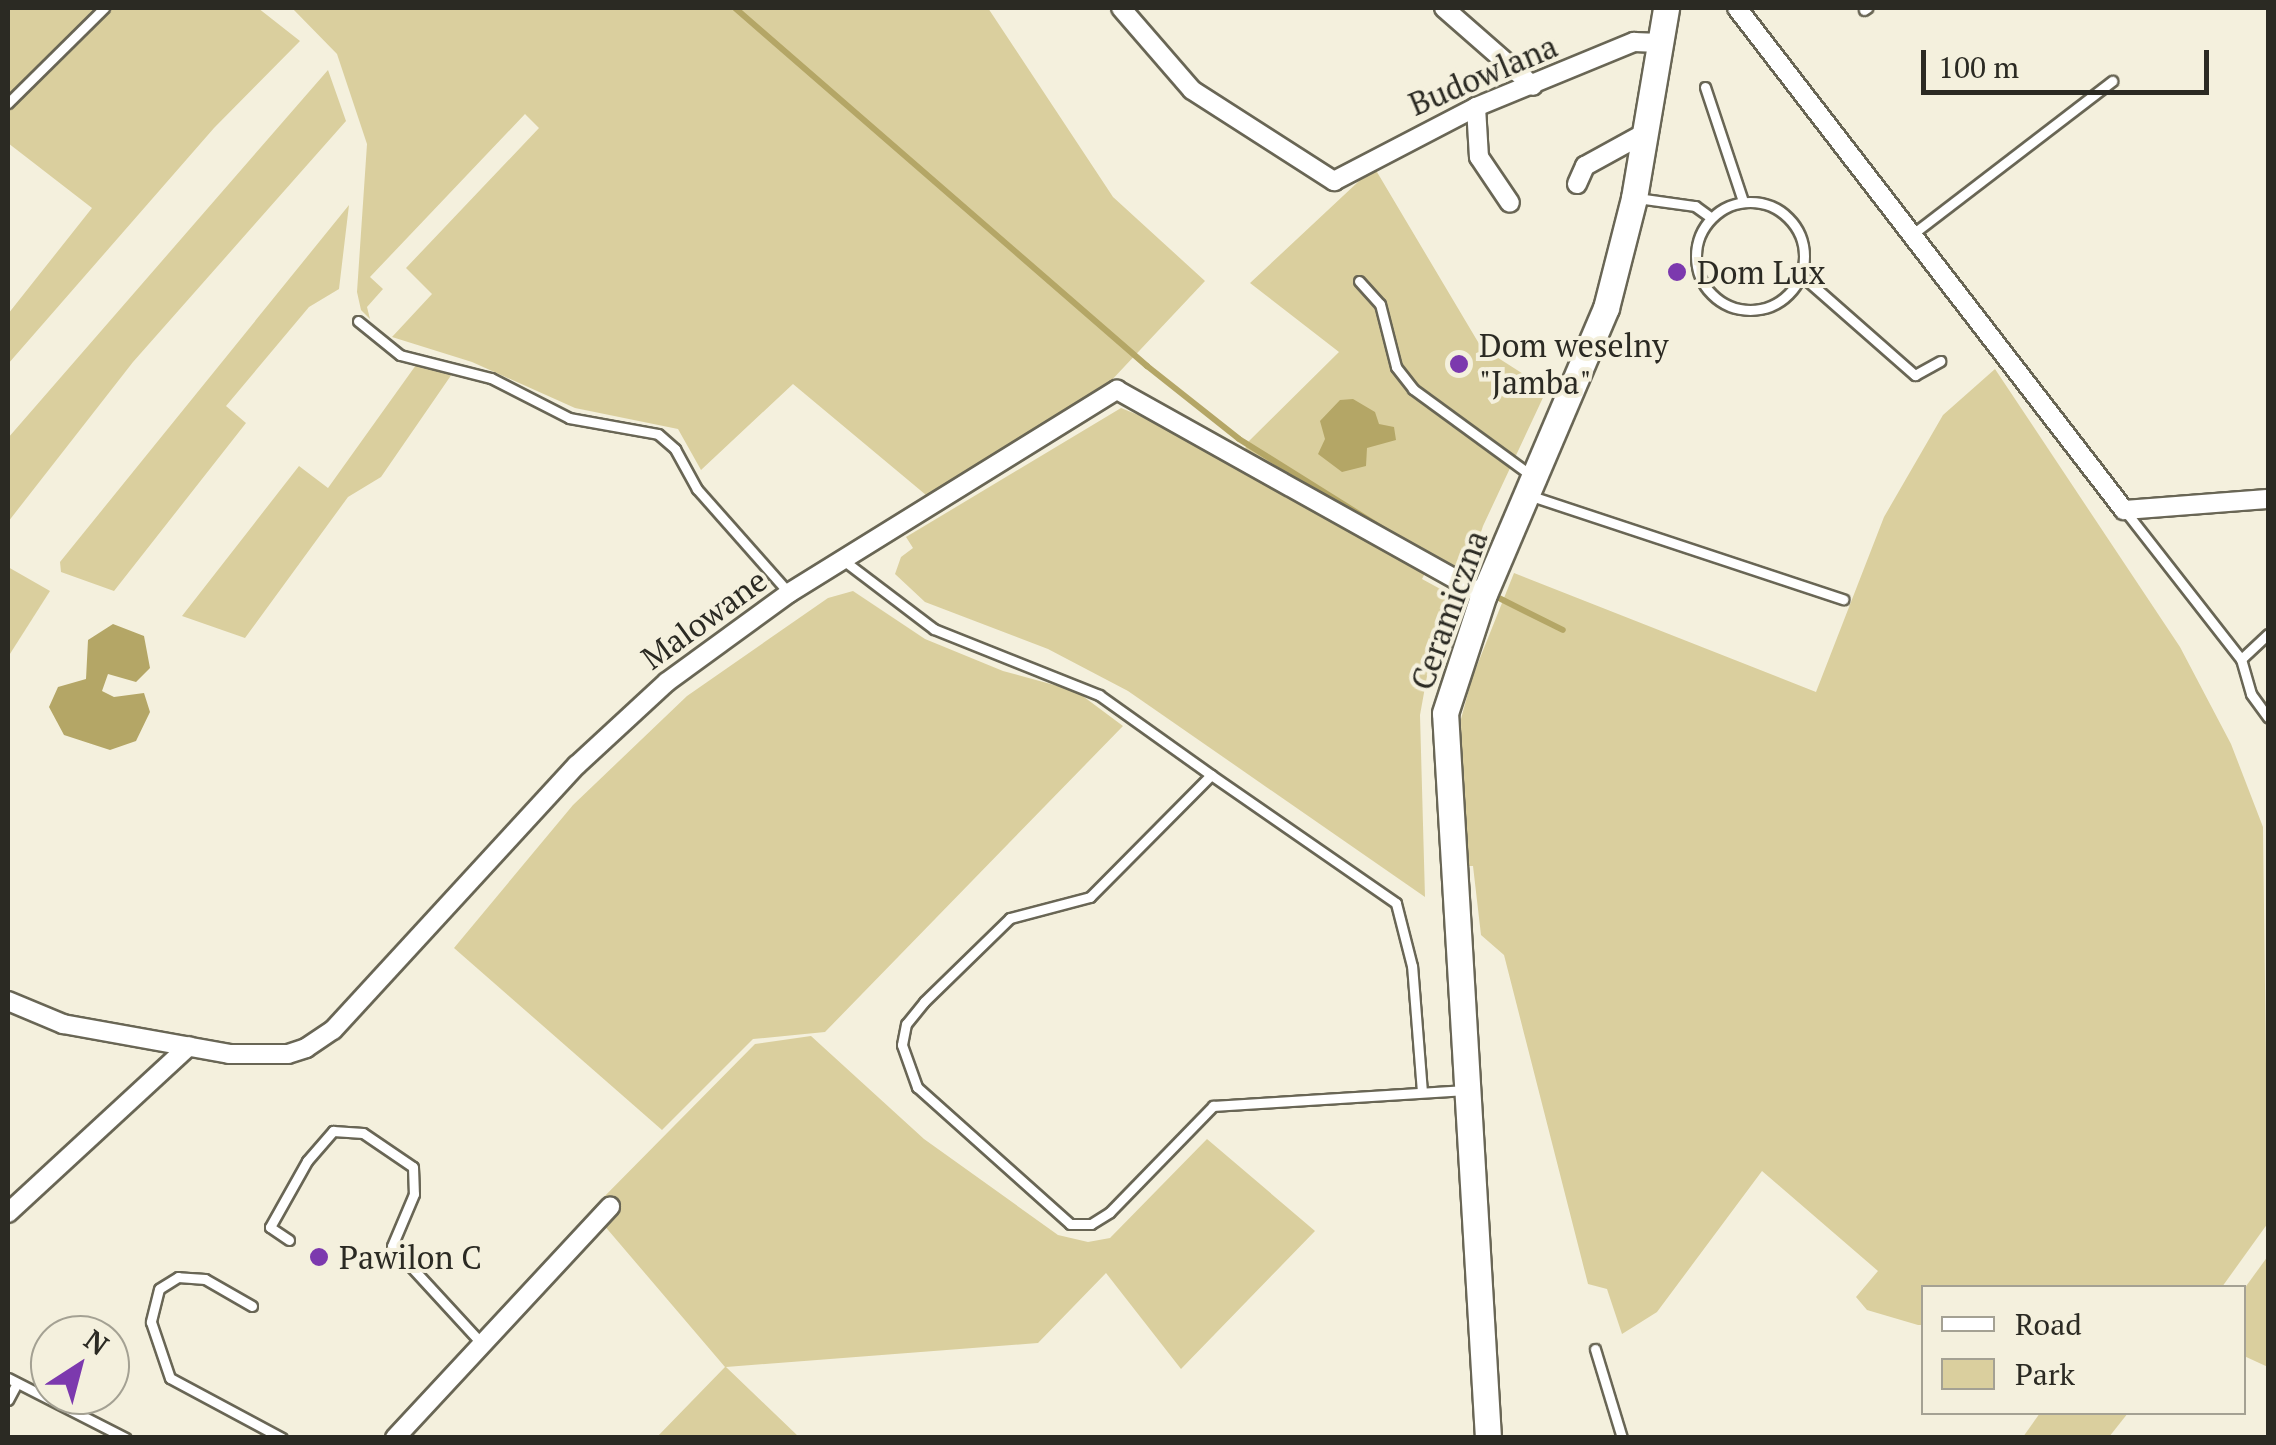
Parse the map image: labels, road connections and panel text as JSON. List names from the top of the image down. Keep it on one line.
{"streets":{"street":["Budowlana","Ceramiczna","Malowane"]},"crossings":[["Budowlana","Ceramiczna"],["Ceramiczna","Malowane"]],"places":["Dom Lux","Dom weselny \"Jamba\"","Pawilon C"],"legend":["Road","Park"],"scale_bar":"100 m","north":"top right"}
